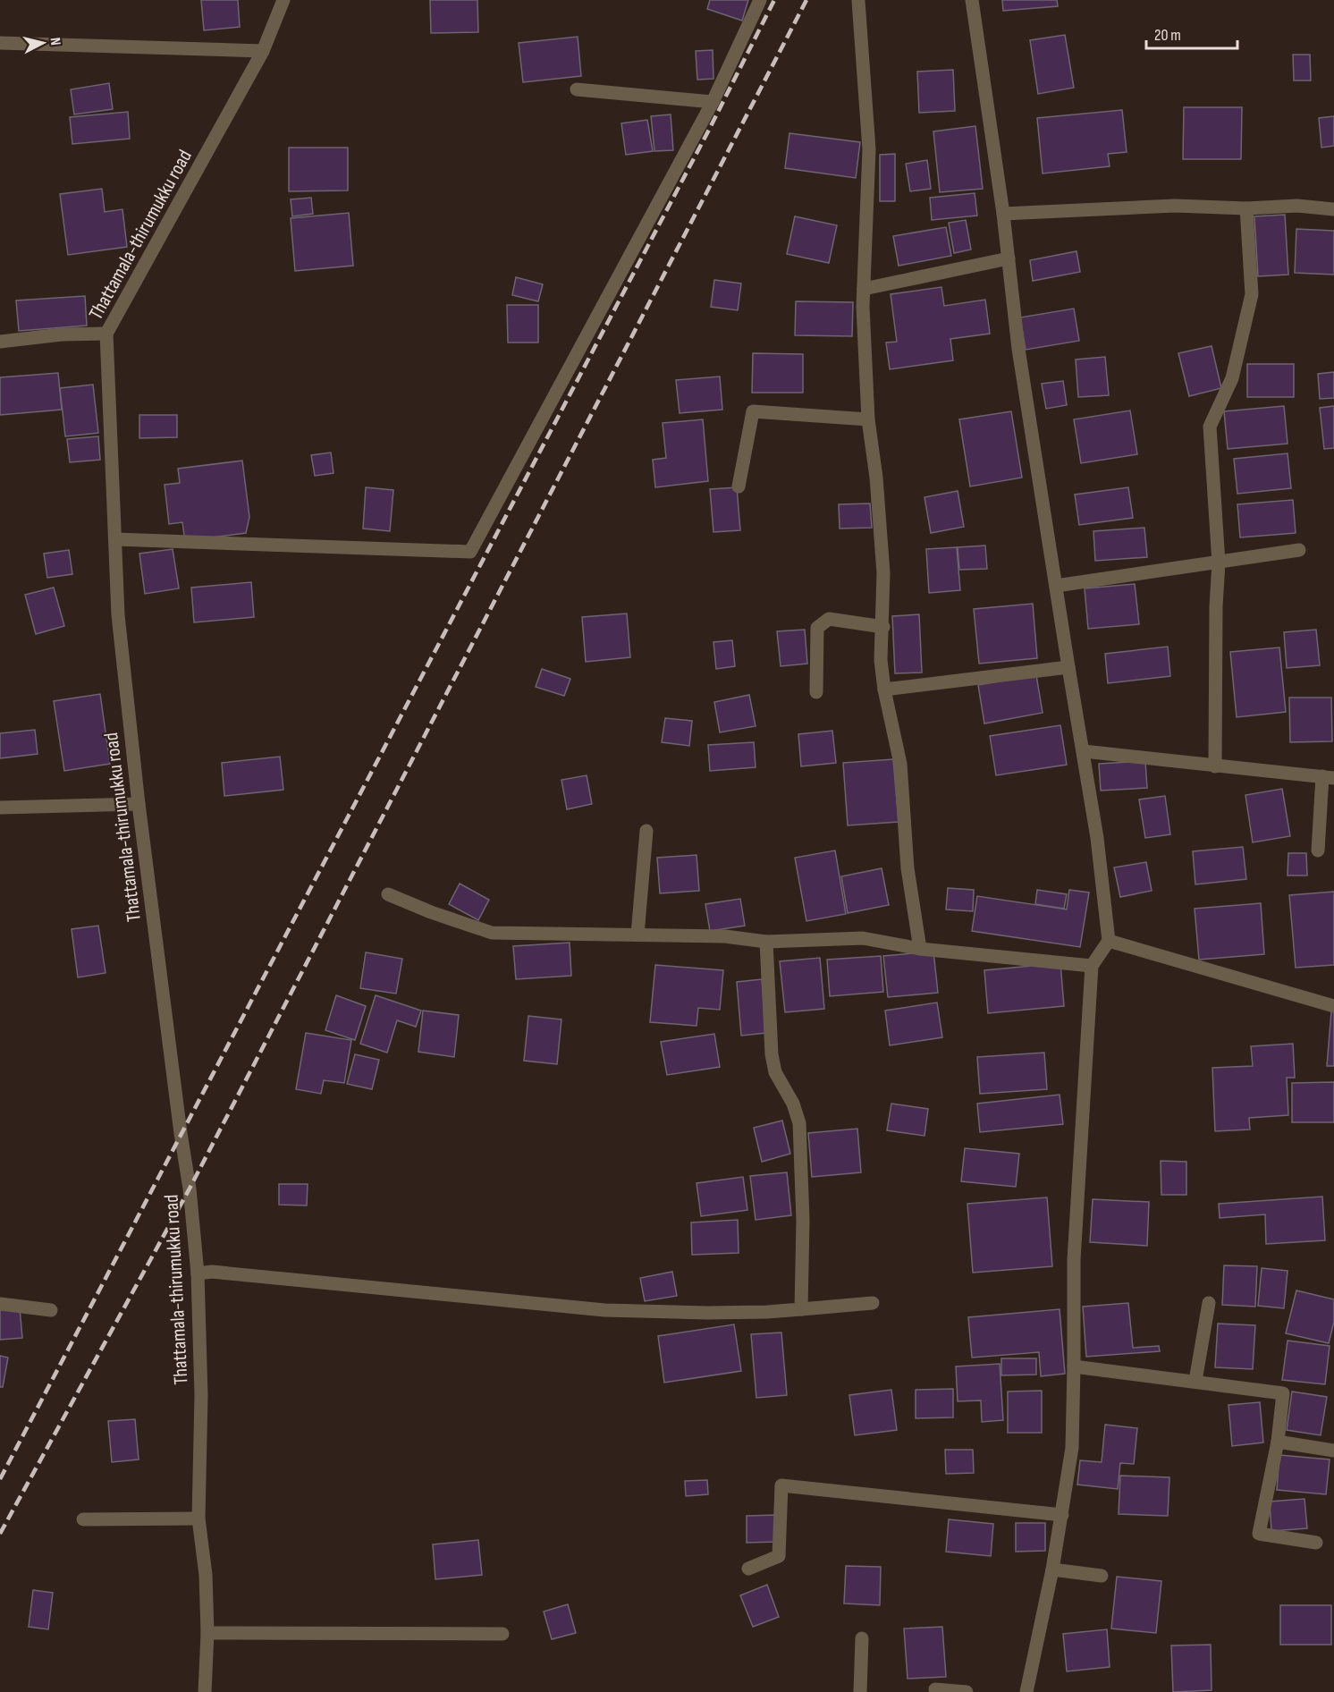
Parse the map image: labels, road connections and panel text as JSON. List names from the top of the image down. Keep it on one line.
{"streets":{"street":["Thattamala-thirumukku road"]},"scale_bar":"20 m","north":"right"}
